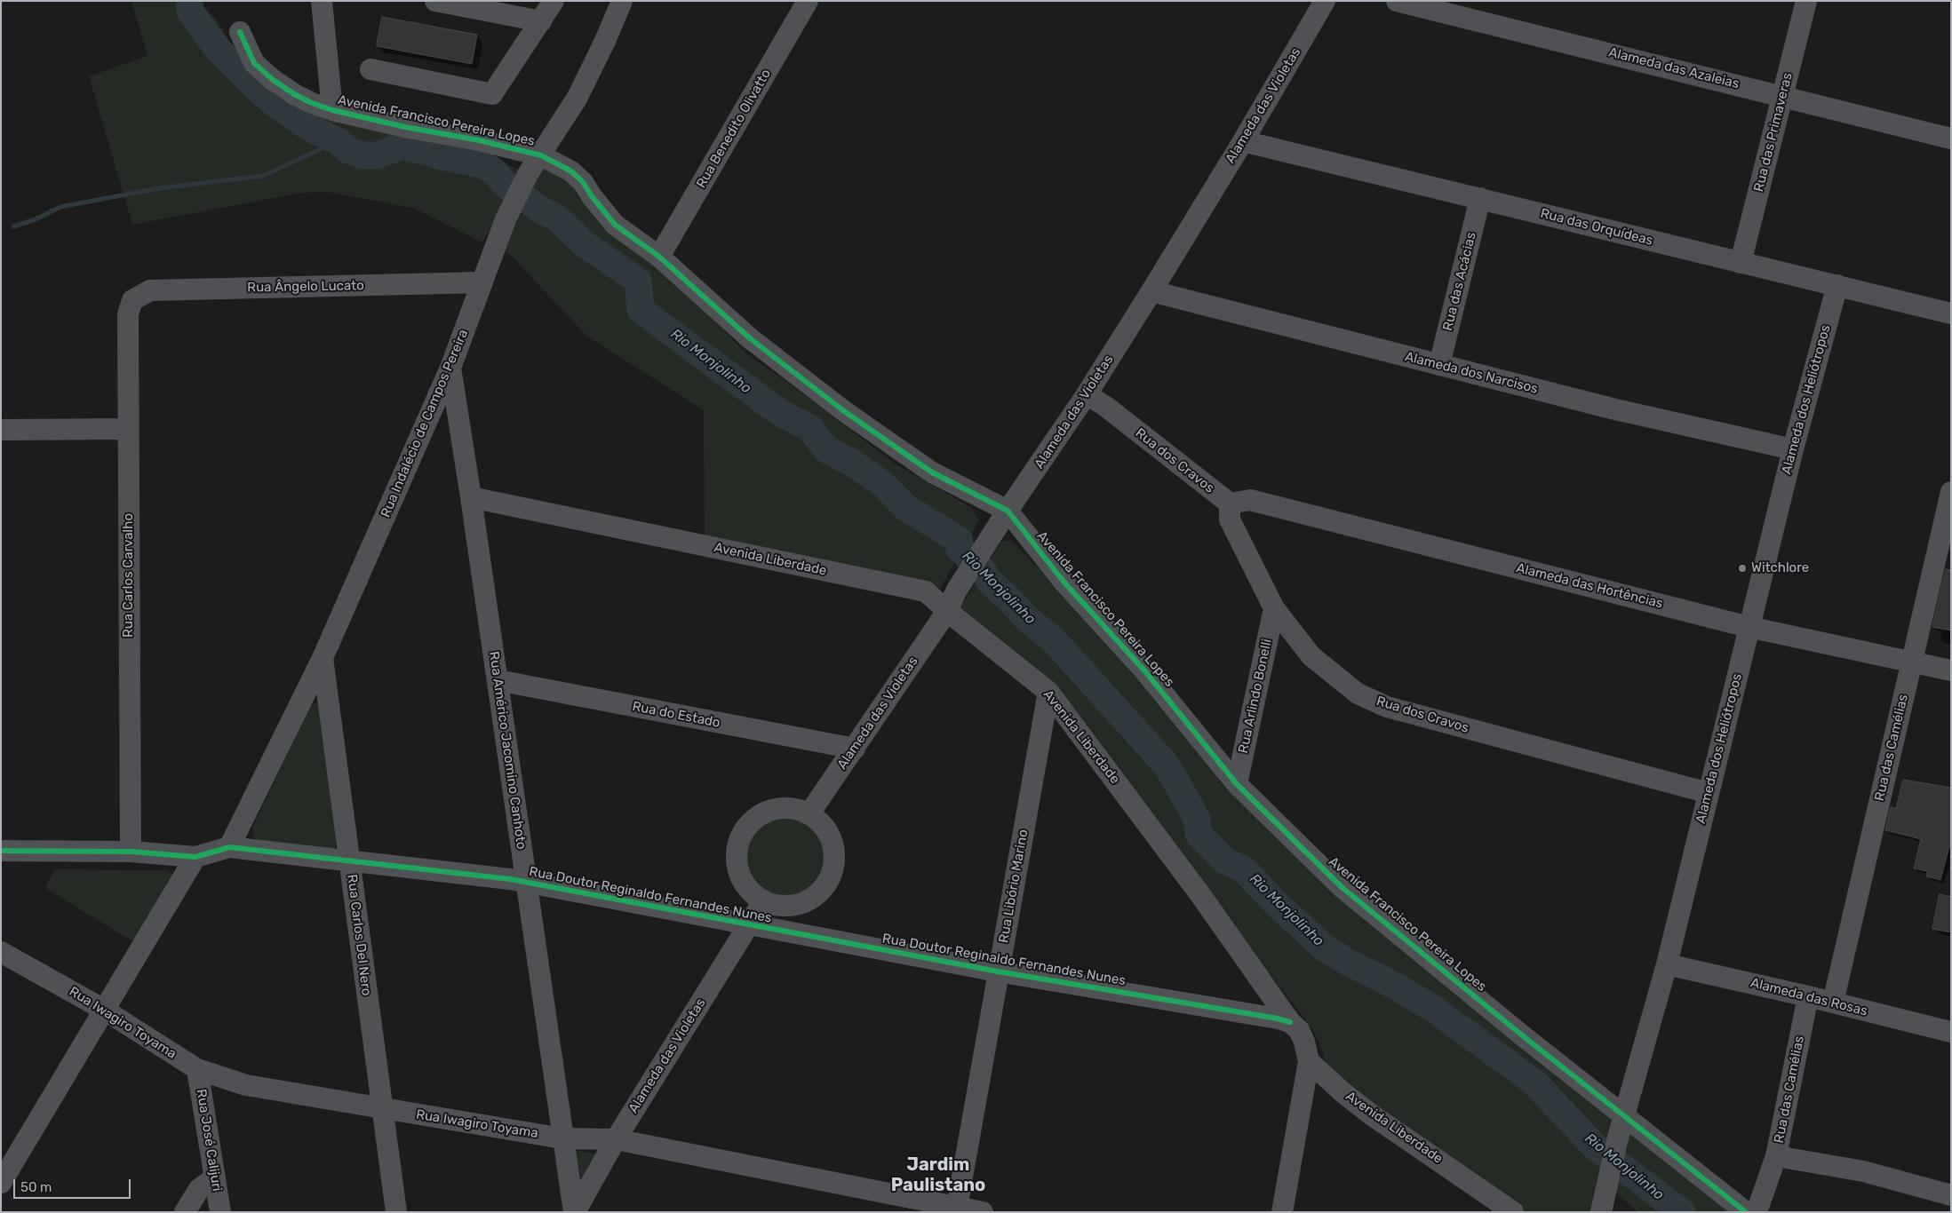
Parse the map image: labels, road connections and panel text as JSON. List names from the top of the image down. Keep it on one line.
{"streets":{"street":["Alameda das Azaleias","Alameda das Violetas","Avenida Francisco Pereira Lopes","Rua Benedito Olivatto","Rua das Primaveras","Rua das Orquídeas","Rua das Acácias","Rua Ângelo Lucato","Alameda dos Narcisos","Alameda dos Heliótropos","Rua Indalécio de Campos Pereira","Rua dos Cravos","Avenida Liberdade","Rua Carlos Carvalho","Alameda das Hortências","Rua Arlindo Bonelli","Rua do Estado","Rua das Camélias","Rua Américo Jacomino Canhoto","Rua Libório Marino","Rua Doutor Reginaldo Fernandes Nunes","Rua Carlos Del Nero","Alameda das Rosas","Rua Iwagiro Toyama","Rua José Calijuri"]},"crossings":[["Alameda das Azaleias","Rua das Primaveras"],["Alameda das Violetas","Avenida Francisco Pereira Lopes"],["Alameda das Violetas","Rua das Orquídeas"],["Alameda das Violetas","Alameda dos Narcisos"],["Alameda das Violetas","Rua dos Cravos"],["Alameda das Violetas","Avenida Liberdade"],["Alameda das Violetas","Rua do Estado"],["Alameda das Violetas","Rua Américo Jacomino Canhoto"],["Alameda das Violetas","Rua Doutor Reginaldo Fernandes Nunes"],["Alameda das Violetas","Rua Iwagiro Toyama"],["Avenida Francisco Pereira Lopes","Rua Benedito Olivatto"],["Avenida Francisco Pereira Lopes","Alameda dos Heliótropos"],["Avenida Francisco Pereira Lopes","Rua Indalécio de Campos Pereira"],["Avenida Francisco Pereira Lopes","Rua Arlindo Bonelli"],["Rua das Primaveras","Rua das Orquídeas"],["Rua das Orquídeas","Rua das Acácias"],["Rua das Orquídeas","Alameda dos Heliótropos"],["Rua das Acácias","Alameda dos Narcisos"],["Rua Ângelo Lucato","Rua Indalécio de Campos Pereira"],["Rua Ângelo Lucato","Rua Carlos Carvalho"],["Alameda dos Narcisos","Alameda dos Heliótropos"],["Alameda dos Heliótropos","Rua dos Cravos"],["Alameda dos Heliótropos","Alameda das Hortências"],["Alameda dos Heliótropos","Alameda das Rosas"],["Rua Indalécio de Campos Pereira","Rua Américo Jacomino Canhoto"],["Rua Indalécio de Campos Pereira","Rua Doutor Reginaldo Fernandes Nunes"],["Rua Indalécio de Campos Pereira","Rua Carlos Del Nero"],["Rua dos Cravos","Alameda das Hortências"],["Rua dos Cravos","Rua Arlindo Bonelli"],["Avenida Liberdade","Rua Américo Jacomino Canhoto"],["Avenida Liberdade","Rua Libório Marino"],["Avenida Liberdade","Rua Doutor Reginaldo Fernandes Nunes"],["Rua Carlos Carvalho","Rua Doutor Reginaldo Fernandes Nunes"],["Alameda das Hortências","Rua das Camélias"],["Rua do Estado","Rua Américo Jacomino Canhoto"],["Rua das Camélias","Alameda das Rosas"],["Rua Américo Jacomino Canhoto","Rua Doutor Reginaldo Fernandes Nunes"],["Rua Américo Jacomino Canhoto","Rua Iwagiro Toyama"],["Rua Libório Marino","Rua Doutor Reginaldo Fernandes Nunes"],["Rua Libório Marino","Rua Iwagiro Toyama"],["Rua Doutor Reginaldo Fernandes Nunes","Rua Carlos Del Nero"],["Rua Carlos Del Nero","Rua Iwagiro Toyama"],["Rua Iwagiro Toyama","Rua José Calijuri"]],"districts":["Jardim Paulistano"],"water":["Rio Monjolinho"],"places":["Witchlore"],"scale_bar":"50 m"}
